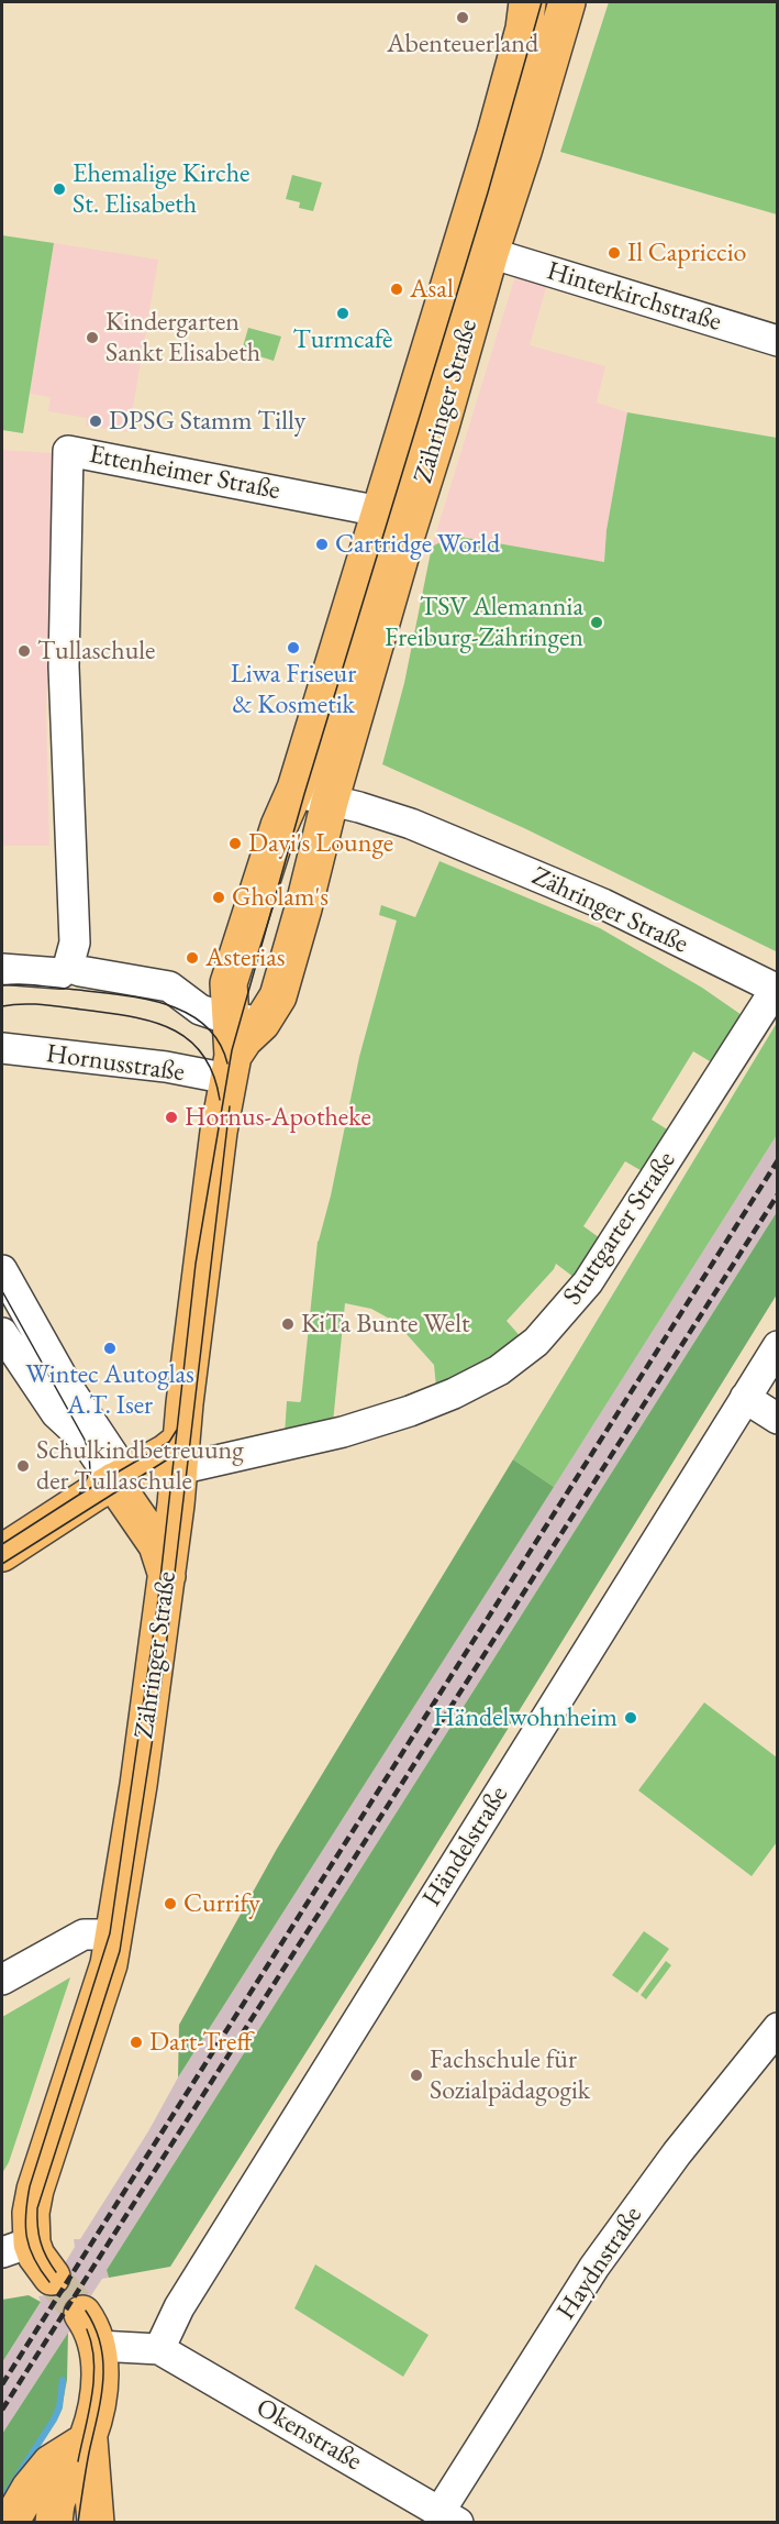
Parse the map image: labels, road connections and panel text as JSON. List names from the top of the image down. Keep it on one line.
{"streets":{"main road":["Zähringer Straße"],"street":["Hinterkirchstraße","Ettenheimer Straße","Hornusstraße","Stuttgarter Straße","Händelstraße","Haydnstraße","Okenstraße"]},"crossings":[["Hinterkirchstraße","Zähringer Straße"],["Zähringer Straße","Ettenheimer Straße"],["Zähringer Straße","Hornusstraße"],["Zähringer Straße","Stuttgarter Straße"],["Händelstraße","Okenstraße"],["Haydnstraße","Okenstraße"]],"places":["Abenteuerland","Ehemalige Kirche St. Elisabeth","Il Capriccio","Asal","Turmcafè","Kindergarten Sankt Elisabeth","DPSG Stamm Tilly","Cartridge World","TSV Alemannia Freiburg-Zähringen","Liwa Friseur & Kosmetik","Tullaschule","Dayi's Lounge","Gholam's","Asterias","Hornus-Apotheke","KiTa Bunte Welt","Wintec Autoglas A.T. Iser","Schulkindbetreuung der Tullaschule","Händelwohnheim","Currify","Dart-Treff","Fachschule für Sozialpädagogik"]}
